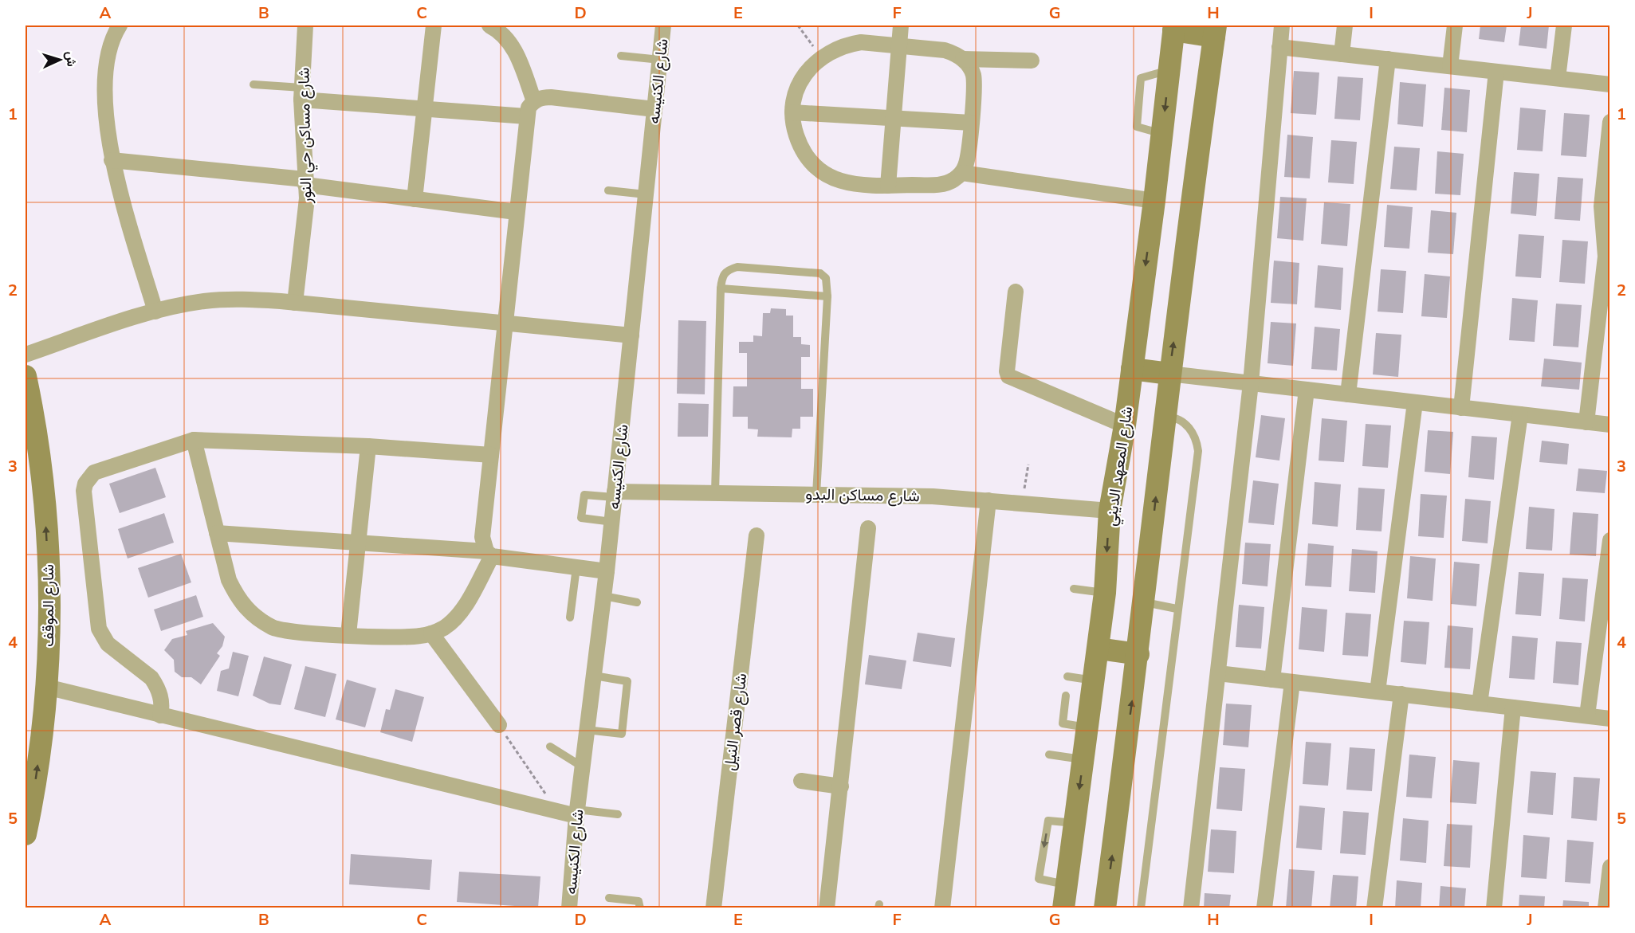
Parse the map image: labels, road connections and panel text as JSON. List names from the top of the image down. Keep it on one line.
{"streets":{"street":["شارع الكنيسه","شارع مساكن حي النور","شارع المعهد الديني","شارع مساكن البدو","شارع الموقف","شارع قصر النيل"]},"crossings":[["شارع الكنيسه","شارع مساكن البدو"],["شارع المعهد الديني","شارع مساكن البدو"]],"one_way":["شارع الموقف"],"north":"right","grid":{"columns":["A","B","C","D","E","F","G","H","I","J"],"rows":["1","2","3","4","5"]}}
